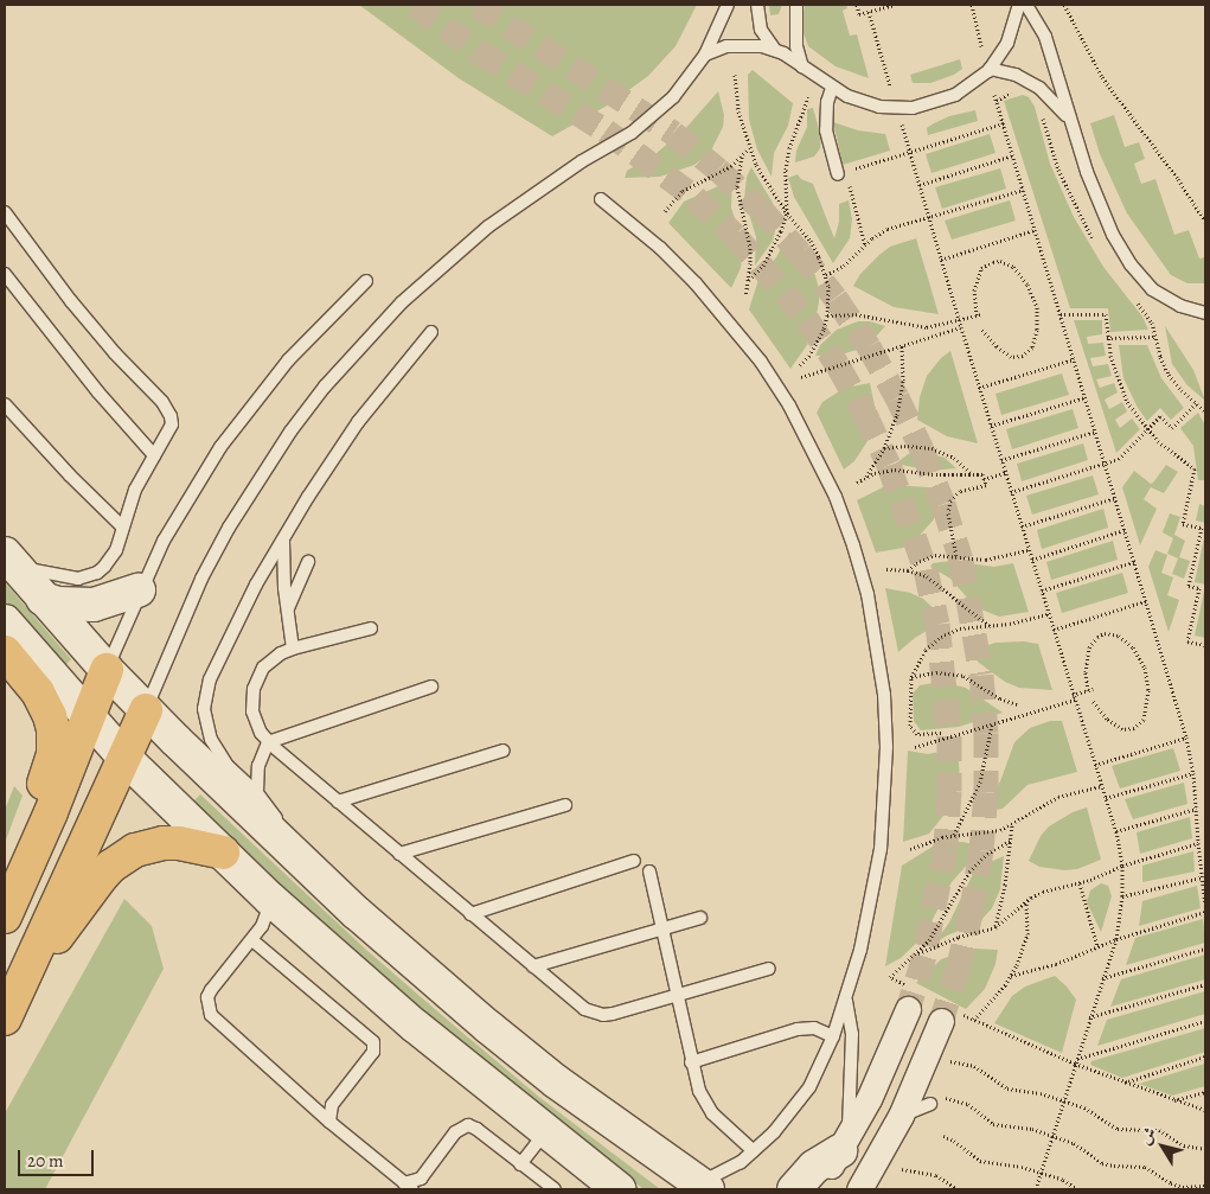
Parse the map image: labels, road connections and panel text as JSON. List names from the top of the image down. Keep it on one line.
{"scale_bar":"20 m","north":"top left"}
